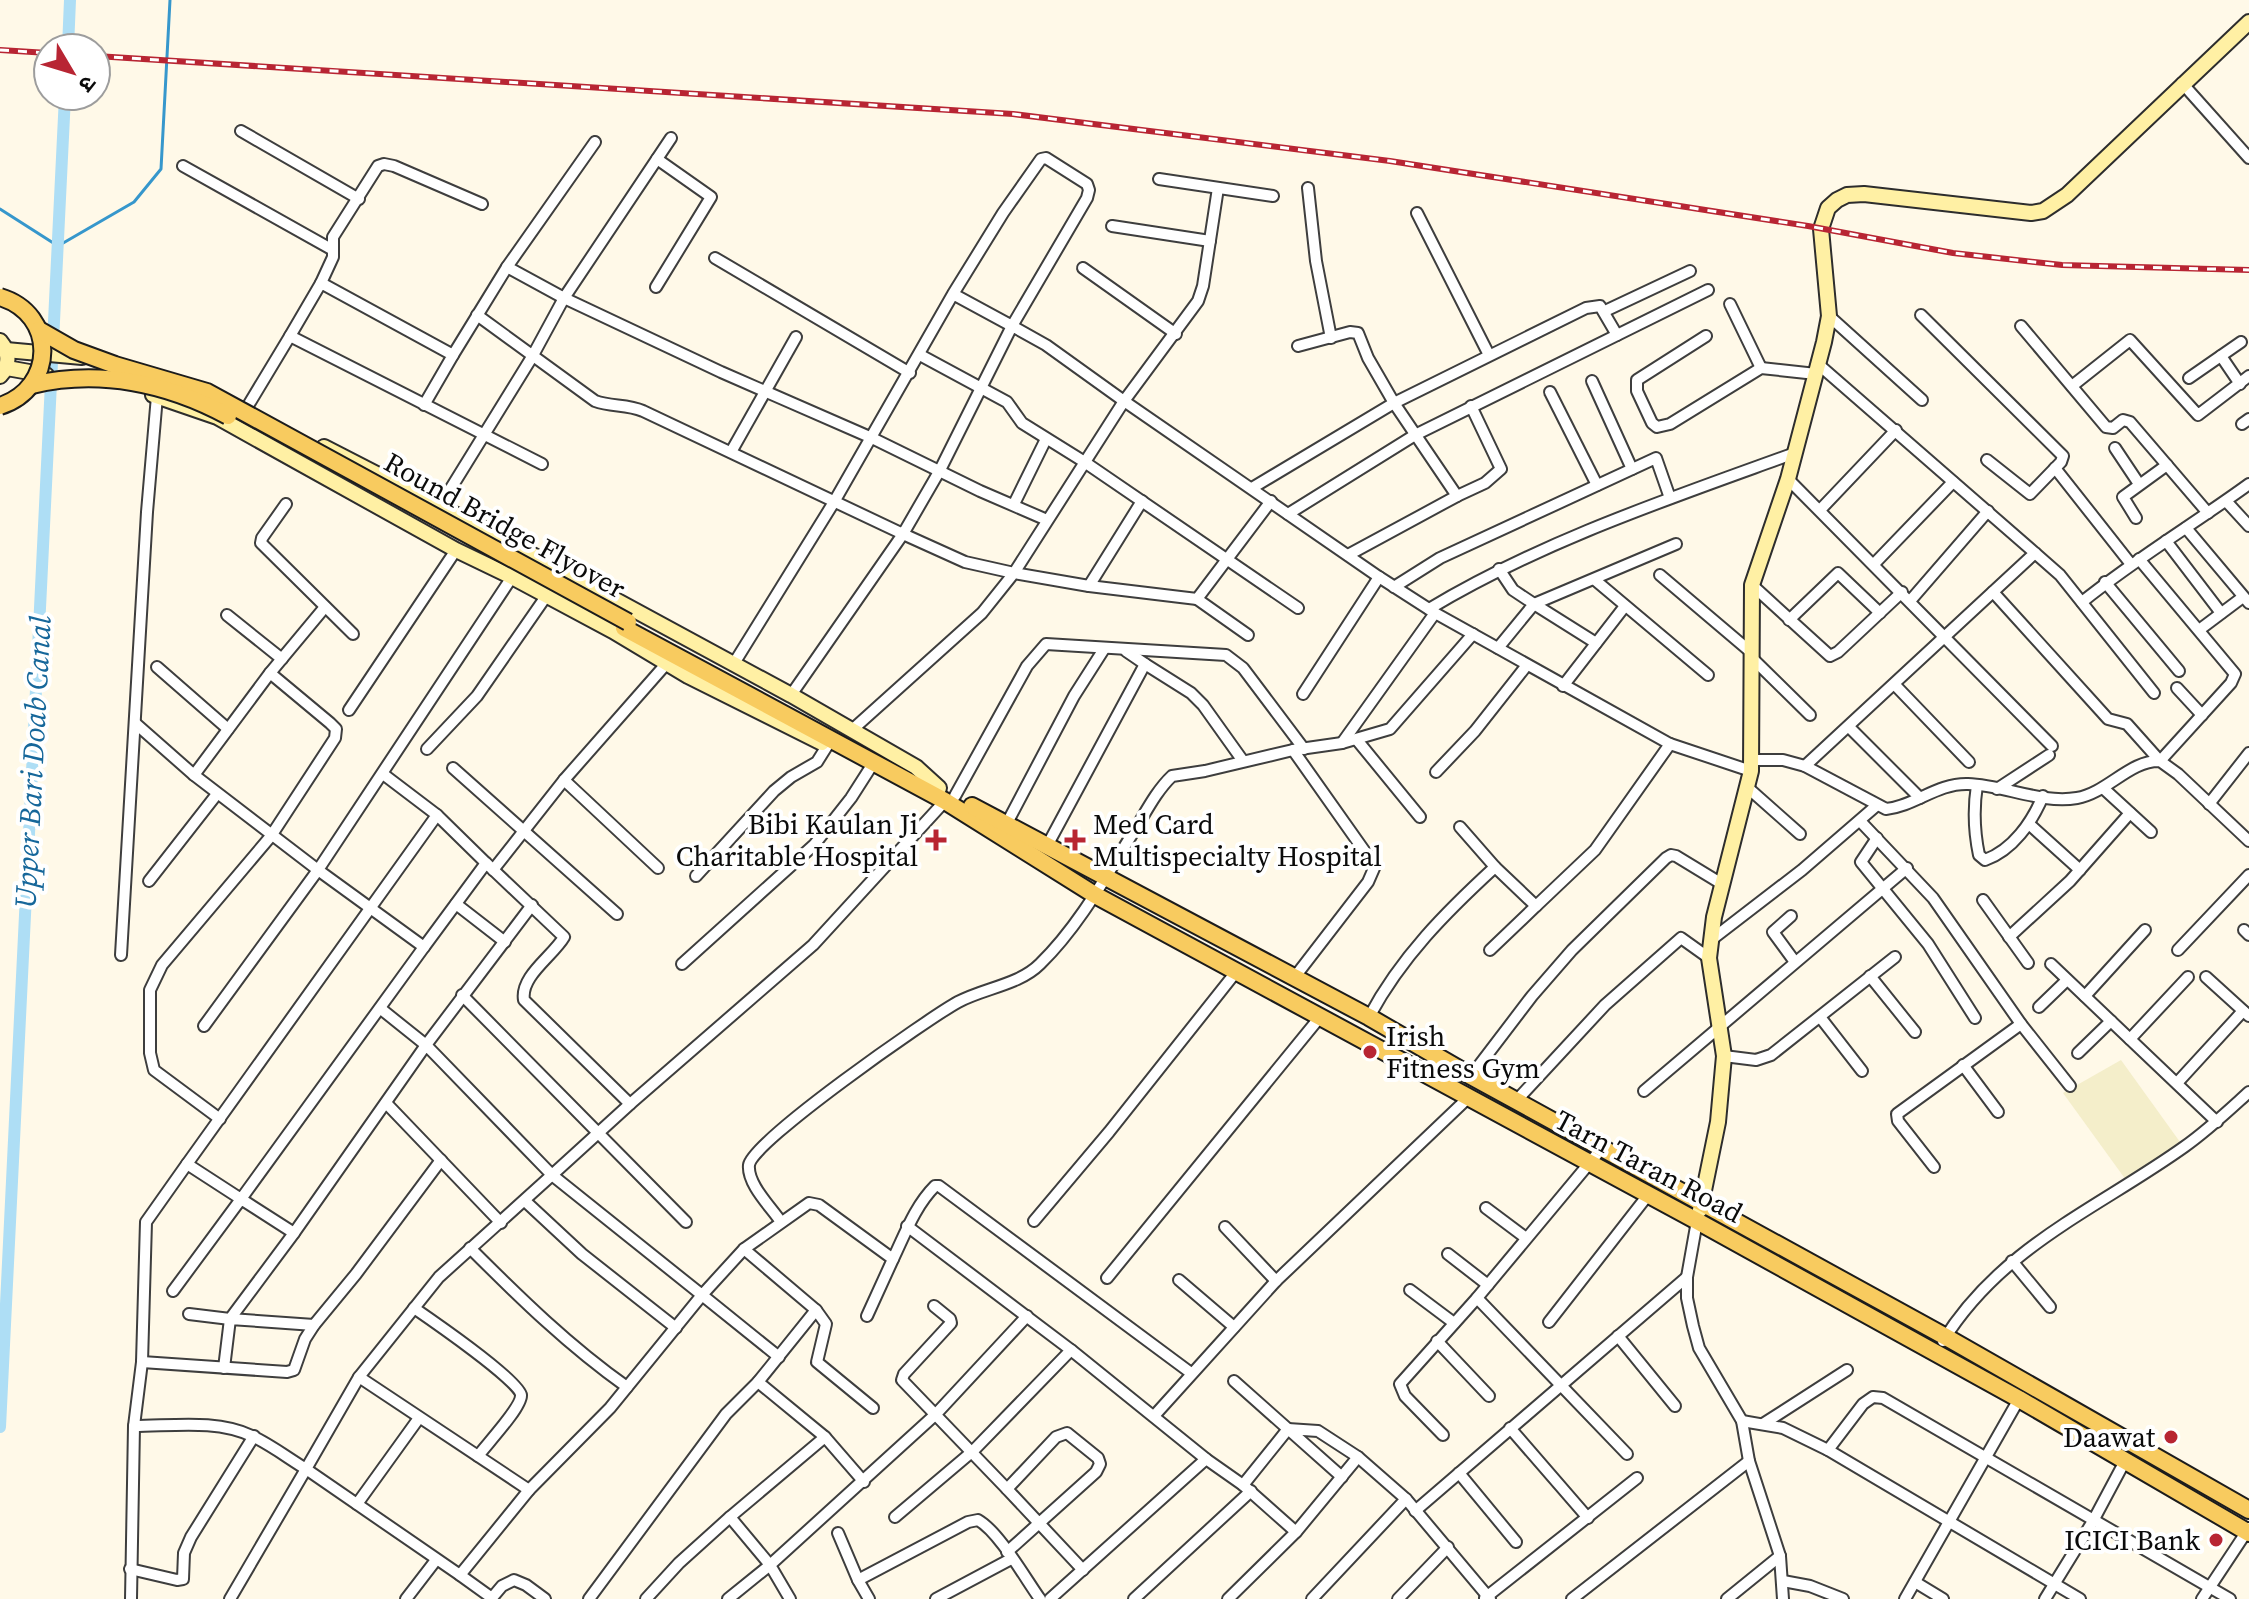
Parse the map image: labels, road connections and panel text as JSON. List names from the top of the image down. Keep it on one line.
{"streets":{"main road":["Round Bridge Flyover","Tarn Taran Road"]},"crossings":[["Round Bridge Flyover","Tarn Taran Road"]],"water":["Upper Bari Doab Canal"],"places":{"health":["Bibi Kaulan Ji Charitable Hospital","Med Card Multispecialty Hospital"],"other":["Irish Fitness Gym","Daawat","ICICI Bank"]},"north":"bottom right"}
